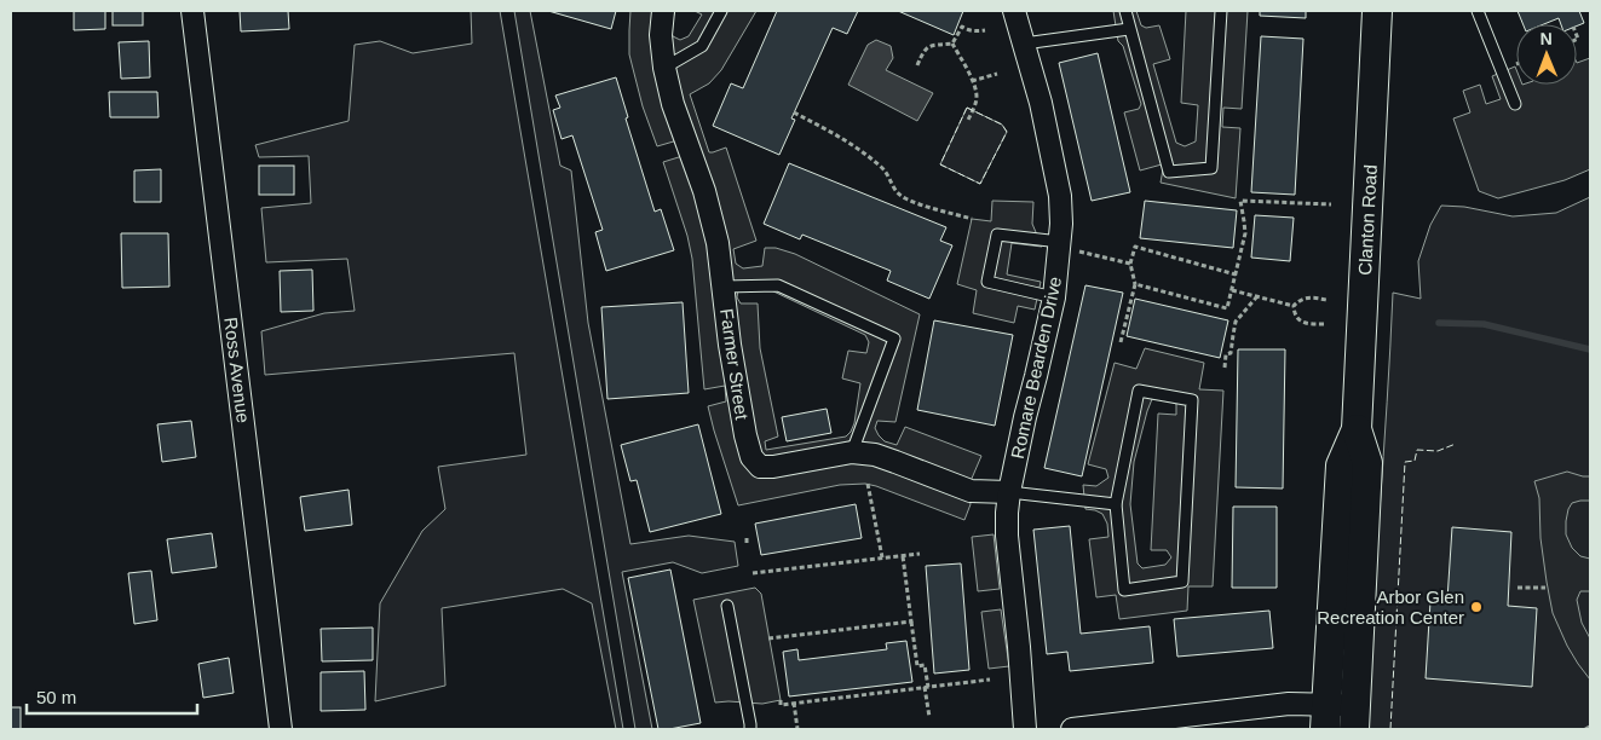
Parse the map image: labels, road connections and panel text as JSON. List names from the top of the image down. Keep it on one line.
{"streets":{"main road":["Clanton Road"],"street":["Farmer Street","Romare Bearden Drive","Ross Avenue"]},"crossings":[["Farmer Street","Romare Bearden Drive"]],"places":["Arbor Glen Recreation Center"],"scale_bar":"50 m","north":"top"}
